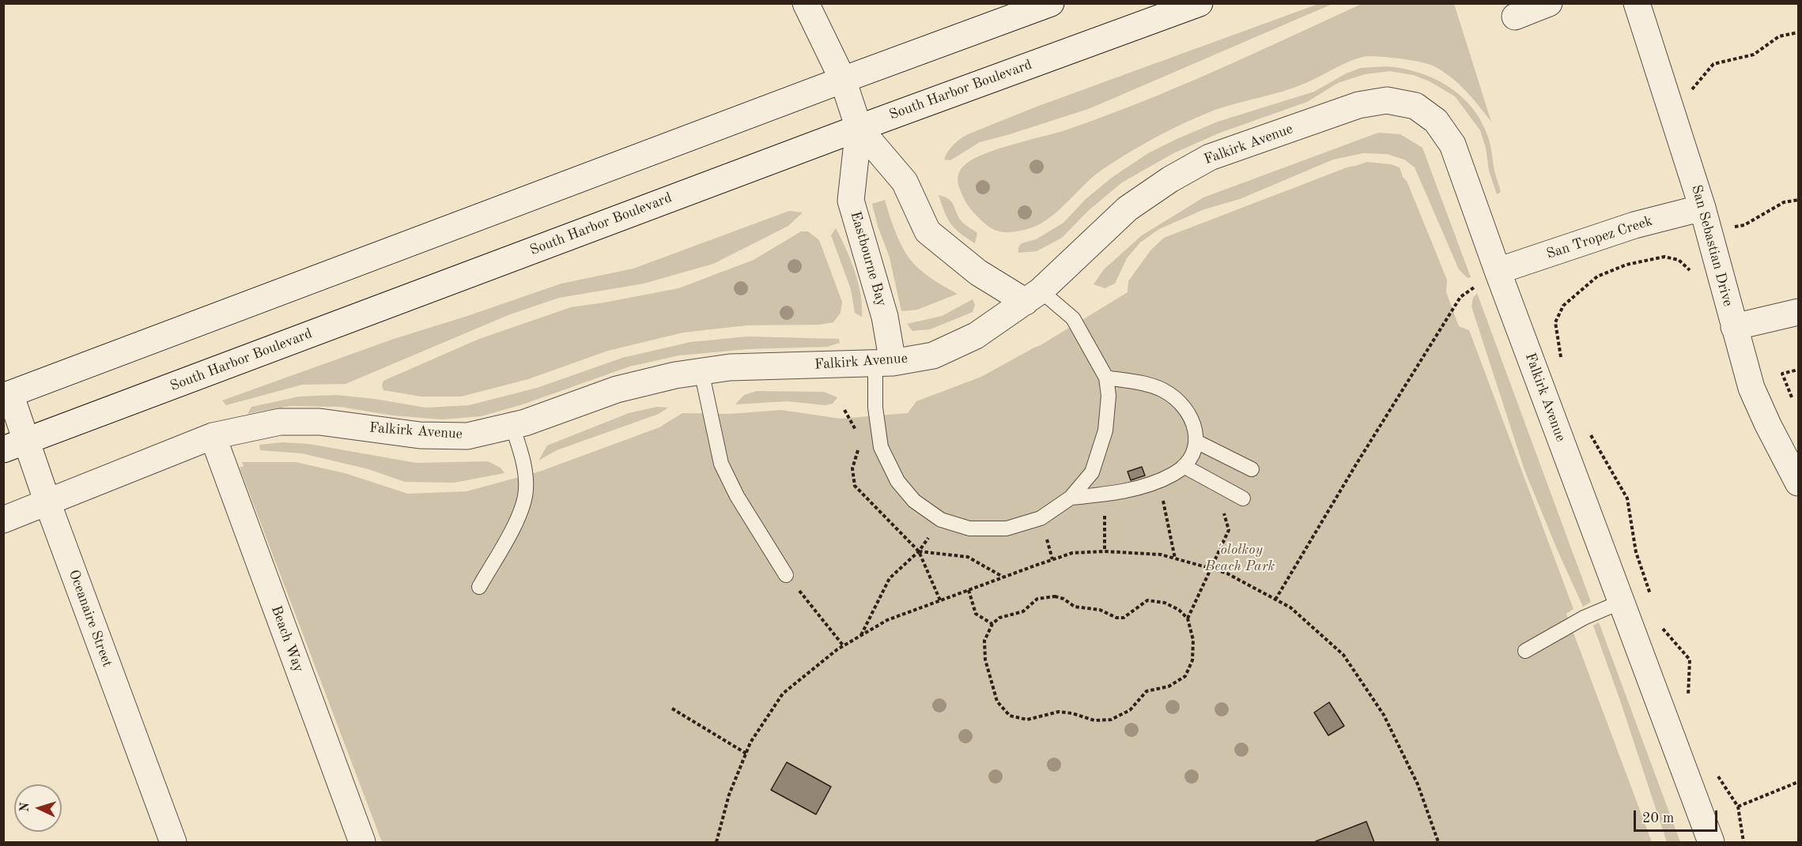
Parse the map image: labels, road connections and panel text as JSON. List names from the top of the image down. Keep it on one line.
{"streets":{"street":["South Harbor Boulevard","Falkirk Avenue","San Tropez Creek","San Sebastian Drive","Eastbourne Bay","Oceanaire Street","Beach Way"]},"crossings":[["South Harbor Boulevard","Eastbourne Bay"],["South Harbor Boulevard","Oceanaire Street"],["Falkirk Avenue","San Tropez Creek"],["Falkirk Avenue","Eastbourne Bay"],["Falkirk Avenue","Oceanaire Street"],["Falkirk Avenue","Beach Way"],["San Tropez Creek","San Sebastian Drive"]],"parks":["'olołkoy Beach Park"],"scale_bar":"20 m","north":"left"}
